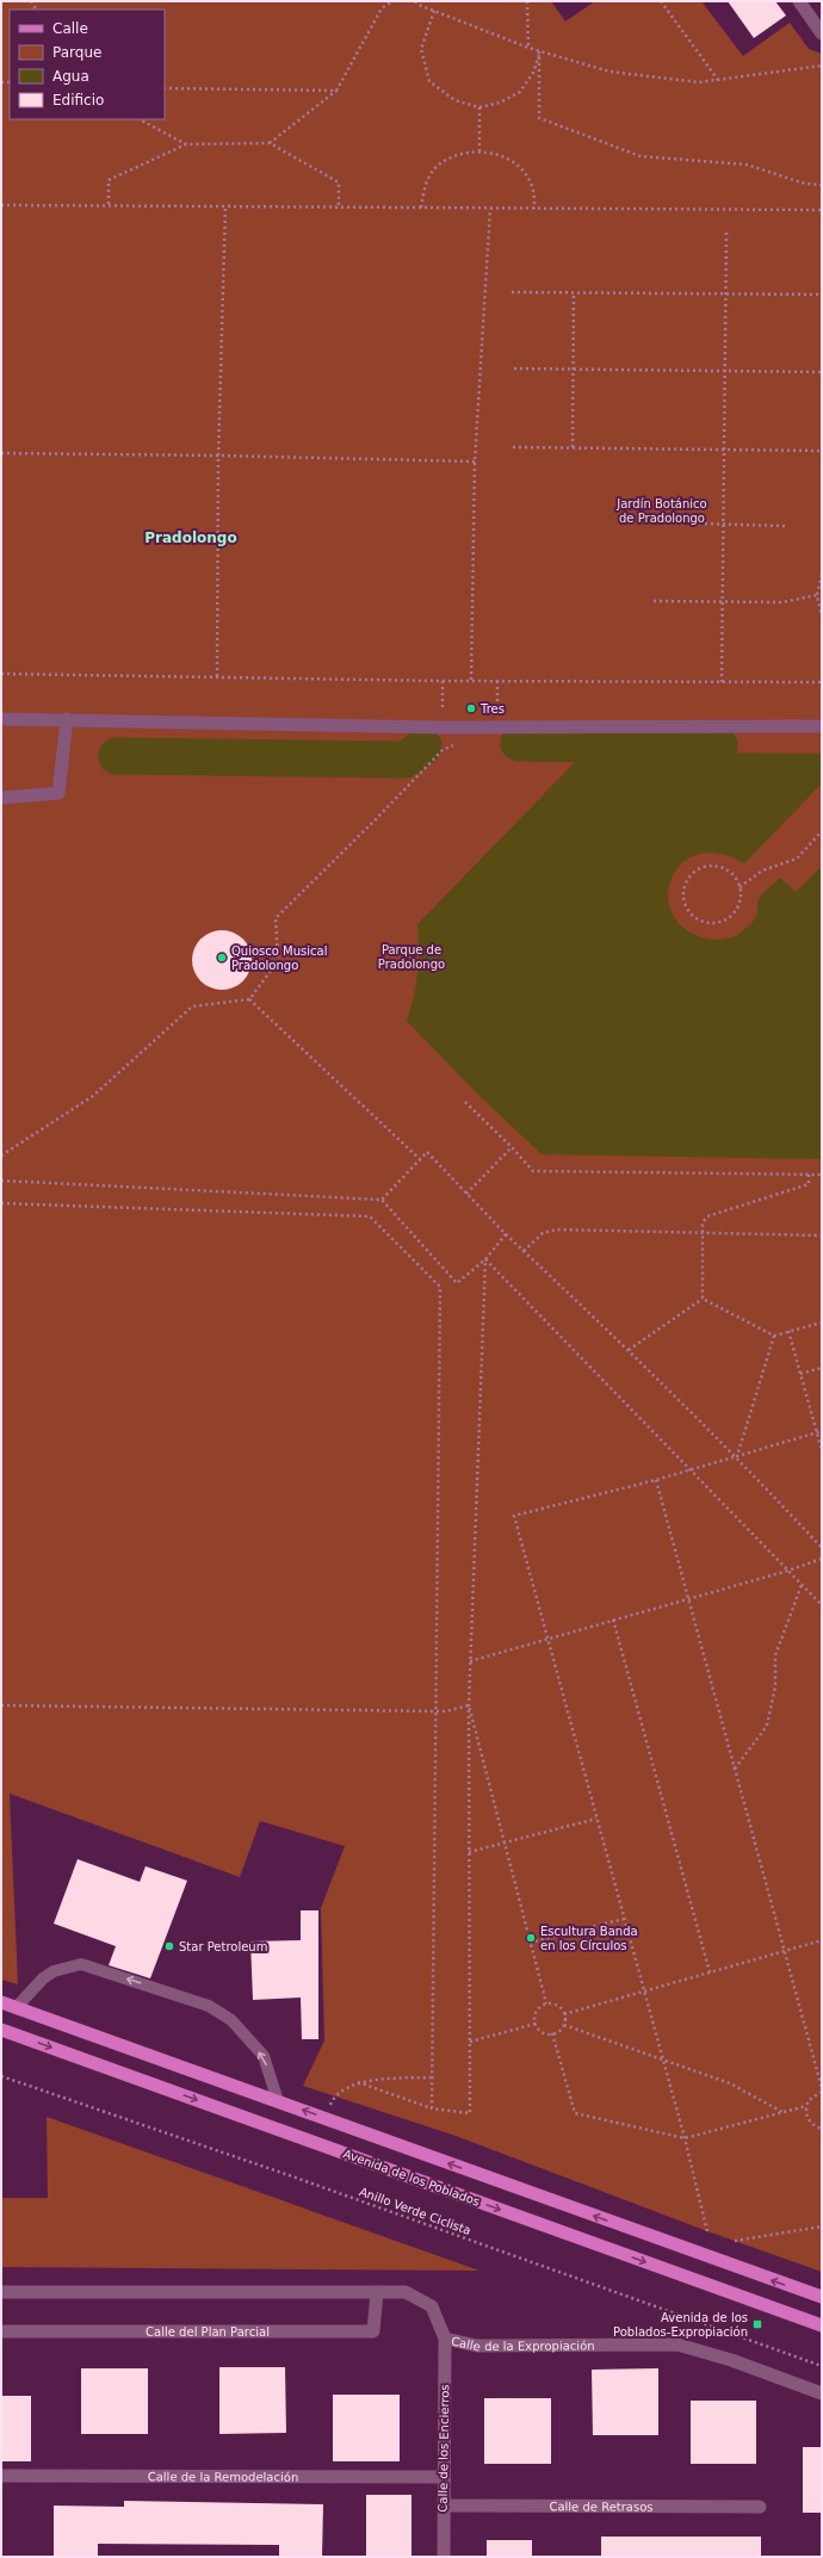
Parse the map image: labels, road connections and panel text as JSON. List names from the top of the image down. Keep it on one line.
{"streets":{"main road":["Avenida de los Poblados"],"street":["Calle del Plan Parcial","Calle de la Expropiación","Calle de los Encierros","Calle de la Remodelación","Calle de Retrasos"],"path":["Anillo Verde Ciclista"]},"crossings":[["Calle de la Expropiación","Calle de los Encierros"],["Calle de los Encierros","Calle de la Remodelación"],["Calle de los Encierros","Calle de Retrasos"]],"districts":["Pradolongo"],"parks":["Jardín Botánico de Pradolongo","Parque de Pradolongo"],"places":{"other":["Tres","Quiosco Musical Pradolongo","Escultura Banda en los Círculos","Star Petroleum"],"transit":["Avenida de los Poblados-Expropiación"]},"legend":["Calle","Parque","Agua","Edificio"]}
